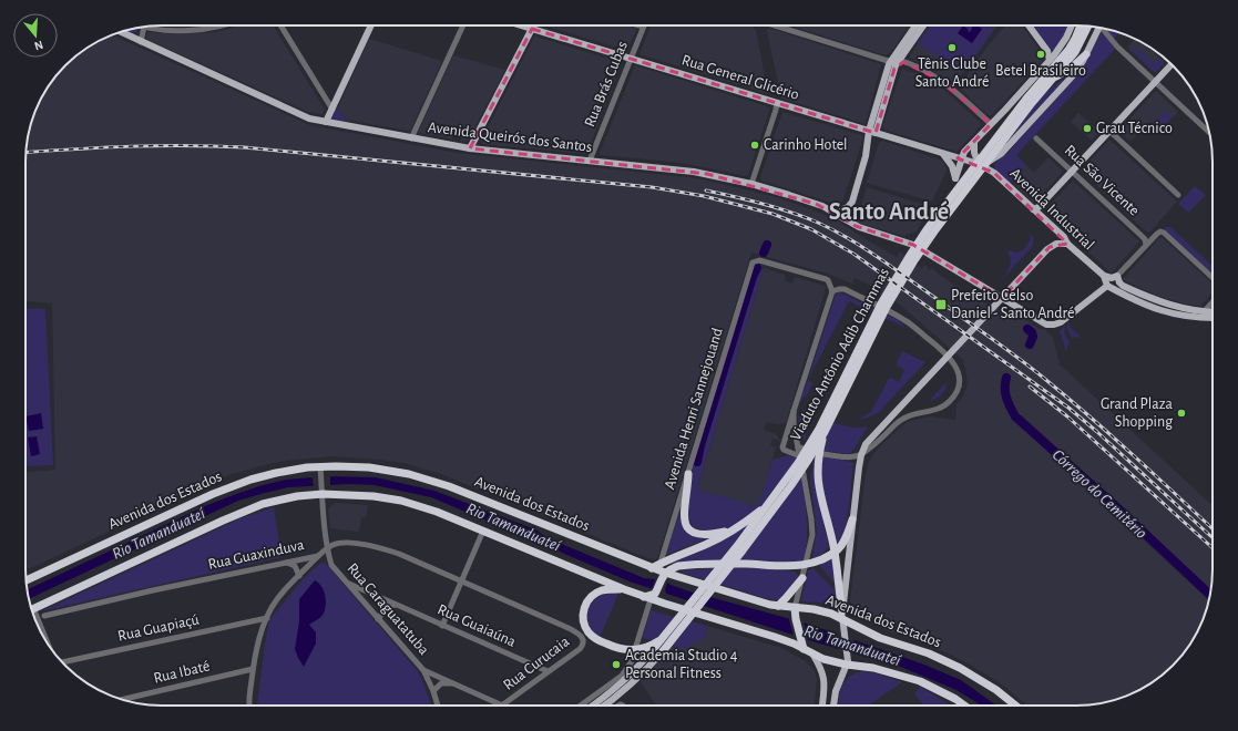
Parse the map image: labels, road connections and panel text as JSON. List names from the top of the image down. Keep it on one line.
{"streets":{"highway":["Viaduto Antônio Adib Chammas","Avenida dos Estados"],"main road":["Rua General Glicério","Avenida Queirós dos Santos","Avenida Industrial"],"street":["Rua Brás Cubas","Rua São Vicente","Avenida Henri Sannejouand","Rua Guaxinduva","Rua Caraguatatuba","Rua Guaiaúna","Rua Guapiaçú","Rua Curucaia","Rua Ibaté"]},"crossings":[["Rua General Glicério","Rua Brás Cubas"],["Rua General Glicério","Avenida Industrial"],["Rua Brás Cubas","Avenida Queirós dos Santos"],["Avenida Henri Sannejouand","Avenida dos Estados"],["Avenida dos Estados","Rua Caraguatatuba"],["Rua Guaxinduva","Rua Caraguatatuba"],["Rua Guaxinduva","Rua Curucaia"],["Rua Caraguatatuba","Rua Guaiaúna"],["Rua Guaiaúna","Rua Curucaia"]],"districts":["Santo André"],"water":["Córrego do Cemitério","Rio Tamanduateí"],"places":{"other":["Tênis Clube Santo André","Betel Brasileiro","Grau Técnico","Carinho Hotel","Grand Plaza Shopping","Academia Studio 4 Personal Fitness"],"transit":["Prefeito Celso Daniel - Santo André"]},"north":"bottom"}
